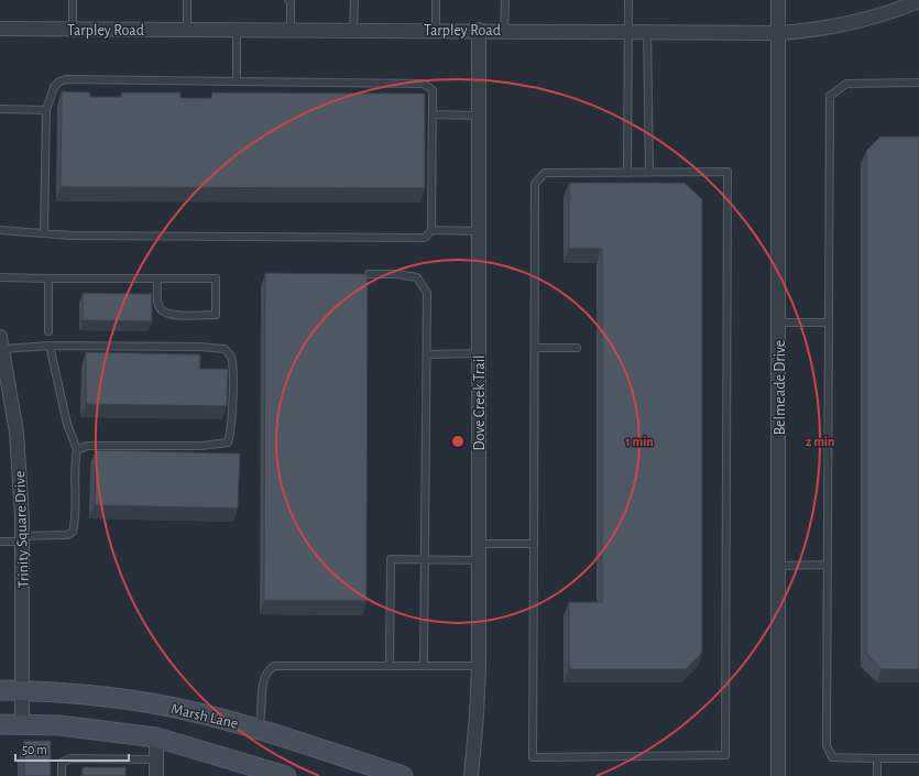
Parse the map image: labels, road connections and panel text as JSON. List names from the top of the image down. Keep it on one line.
{"streets":{"main road":["Marsh Lane"],"street":["Tarpley Road","Belmeade Drive","Dove Creek Trail","Trinity Square Drive"]},"crossings":[["Tarpley Road","Belmeade Drive"],["Tarpley Road","Dove Creek Trail"],["Trinity Square Drive","Marsh Lane"]],"scale_bar":"50 m","rings":["1 min","2 min"]}
